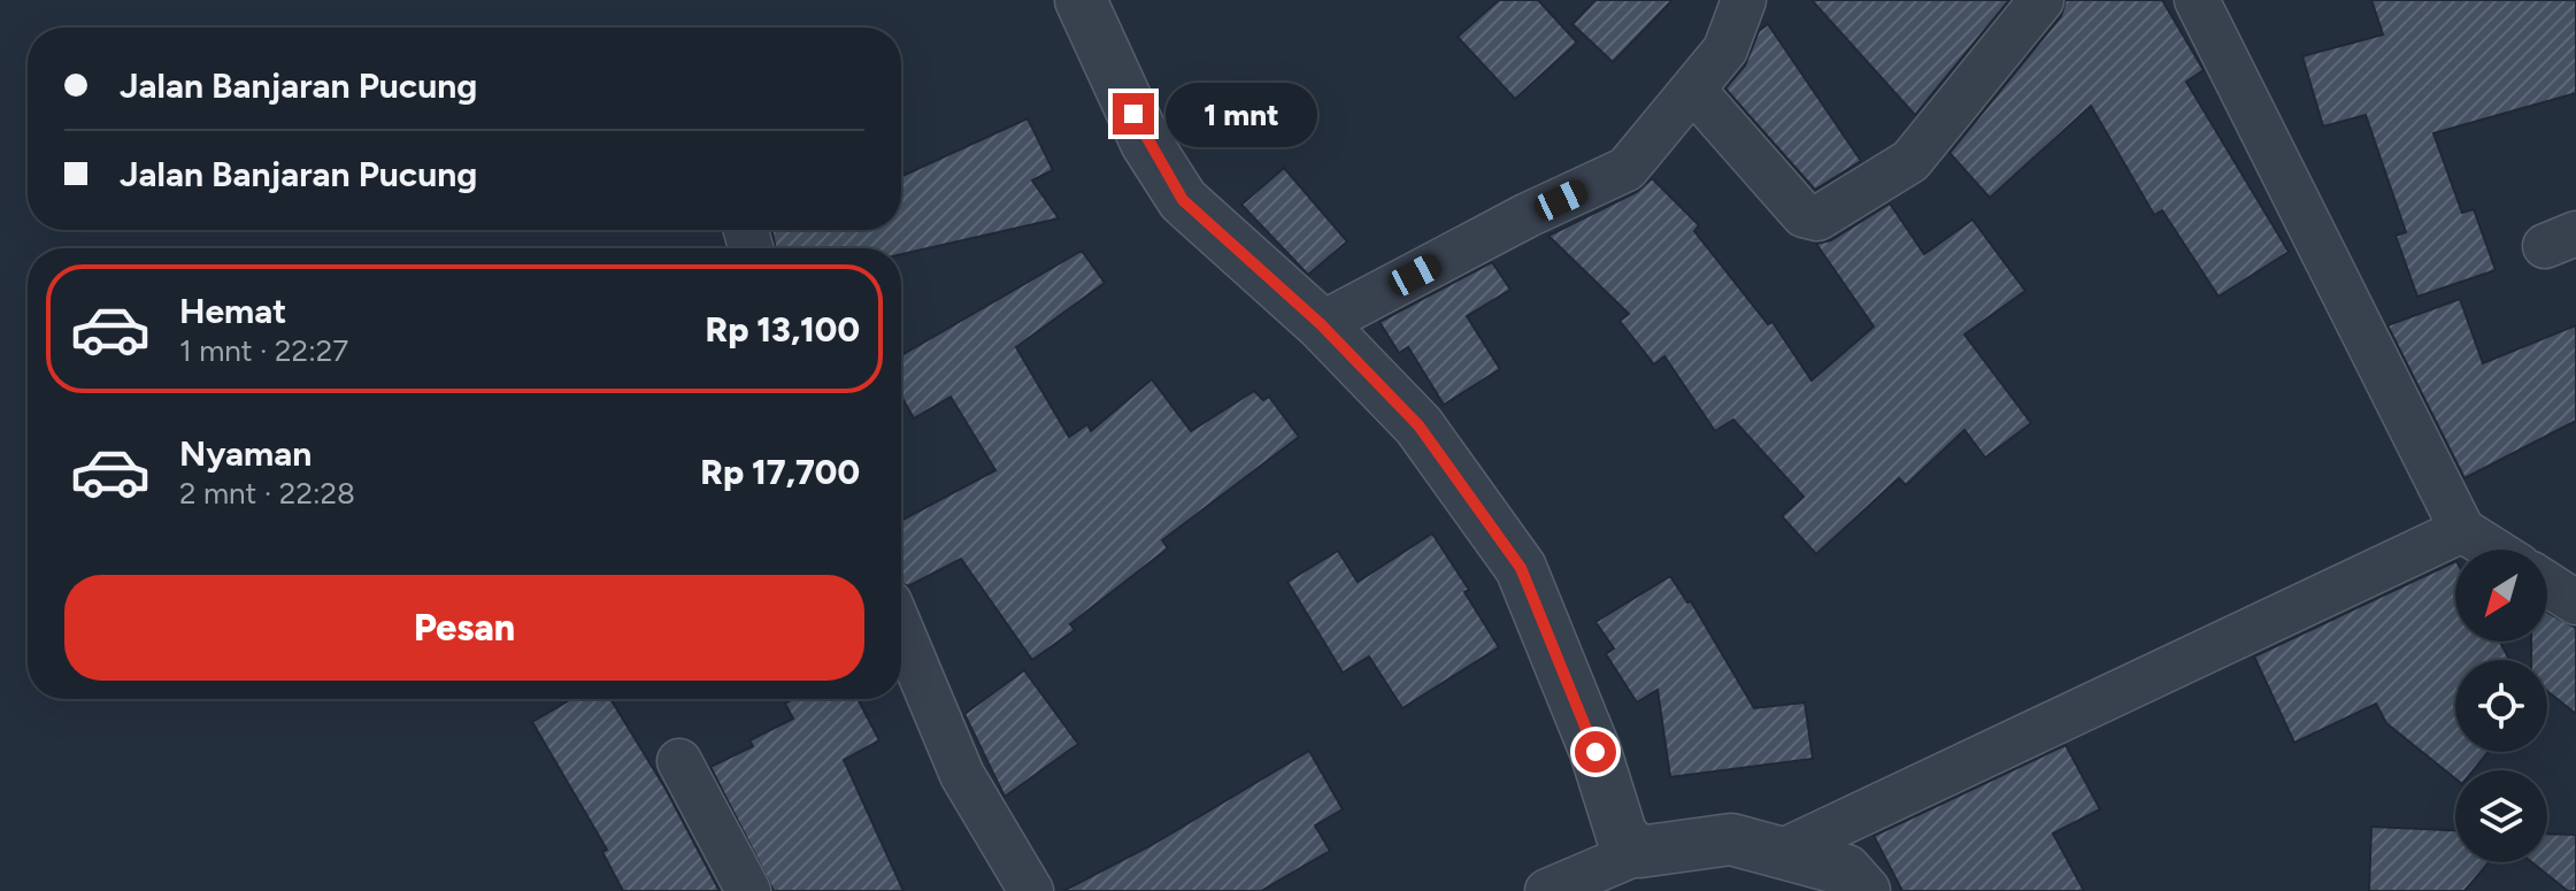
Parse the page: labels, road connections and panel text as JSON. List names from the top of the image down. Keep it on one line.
{"north":"bottom left","page":{"banner":["Jalan Banjaran Pucung","Jalan Banjaran Pucung"],"bubble":"1 mnt","list":[{"name":"Hemat","note":"1 mnt · 22:27","value":"Rp 13,100"},{"name":"Nyaman","note":"2 mnt · 22:28","value":"Rp 17,700"}],"buttons":"Pesan"}}
